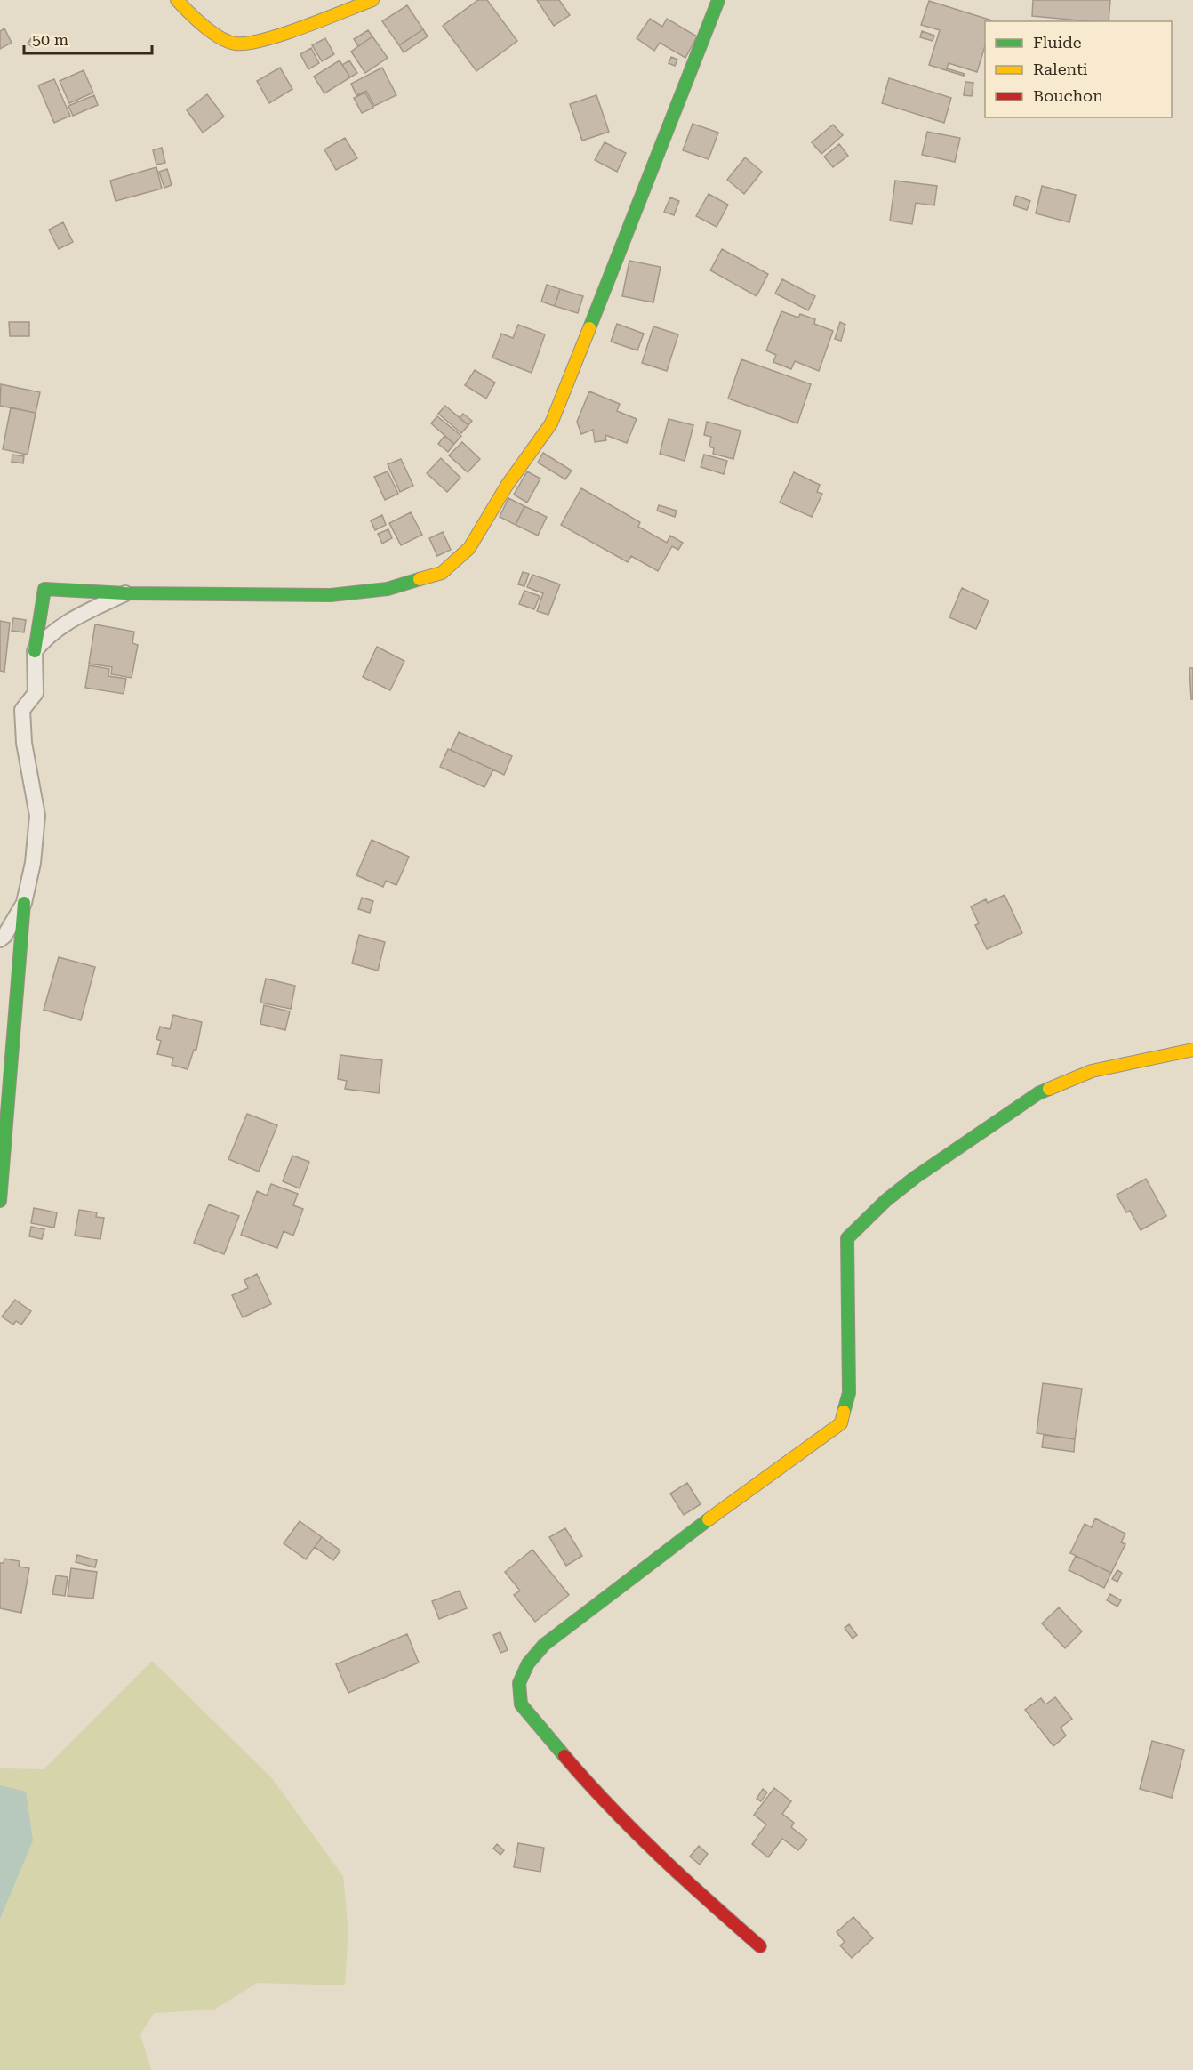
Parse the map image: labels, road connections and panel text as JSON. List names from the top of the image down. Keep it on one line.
{"legend":["Fluide","Ralenti","Bouchon"],"scale_bar":"50 m"}
